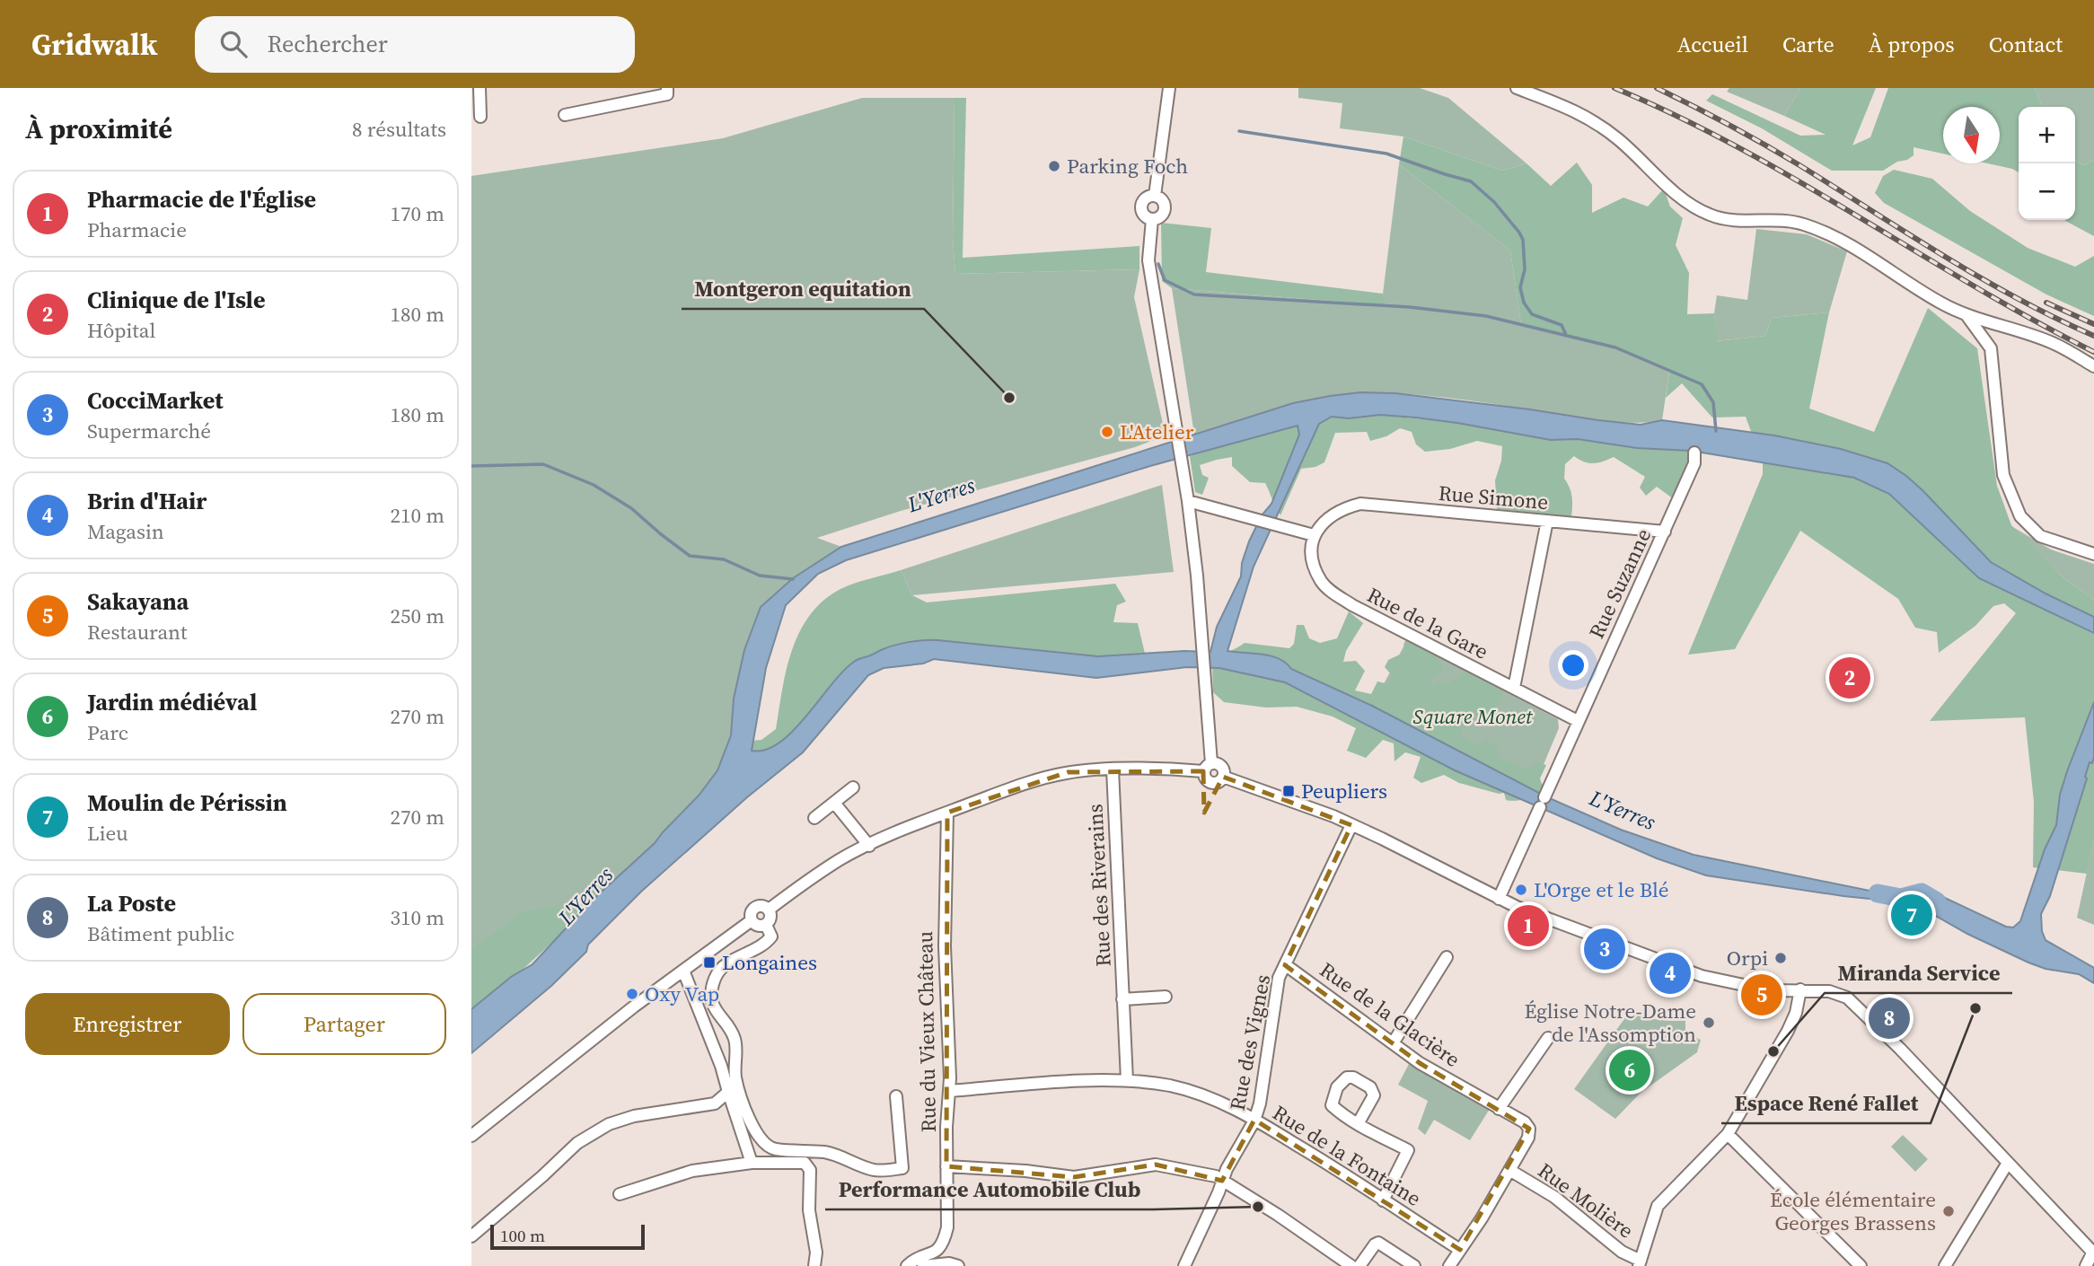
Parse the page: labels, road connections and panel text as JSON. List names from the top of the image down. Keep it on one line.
{"streets":{"street":["Rue Simone","Rue Suzanne","Rue de la Gare","Rue des Riverains","Rue de la Glacière","Rue du Vieux Château","Rue des Vignes","Rue de la Fontaine","Rue Molière"]},"crossings":[["Rue Simone","Rue Suzanne"],["Rue Simone","Rue de la Gare"],["Rue Suzanne","Rue de la Gare"],["Rue des Riverains","Rue de la Fontaine"],["Rue de la Glacière","Rue des Vignes"],["Rue de la Glacière","Rue de la Fontaine"],["Rue de la Glacière","Rue Molière"],["Rue du Vieux Château","Rue de la Fontaine"],["Rue des Vignes","Rue de la Fontaine"]],"water":["L'Yerres"],"parks":["Square Monet"],"places":{"other":["Parking Foch","Montgeron equitation","L'Atelier","L'Orge et le Blé","Orpi","Oxy Vap","Espace René Fallet","Église Notre-Dame de l'Assomption","Miranda Service","Performance Automobile Club","École élémentaire Georges Brassens"],"transit":["Peupliers","Longaines"]},"scale_bar":"100 m","north":"bottom","page":{"header":"Gridwalk","search":"Rechercher","nav":["Accueil","Carte","À propos","Contact"],"heading":["À proximité","8 résultats"],"map_buttons":["+","−"],"list":[{"mark":"1","name":"Pharmacie de l'Église","note":"Pharmacie","value":"170 m"},{"mark":"2","name":"Clinique de l'Isle","note":"Hôpital","value":"180 m"},{"mark":"3","name":"CocciMarket","note":"Supermarché","value":"180 m"},{"mark":"4","name":"Brin d'Hair","note":"Magasin","value":"210 m"},{"mark":"5","name":"Sakayana","note":"Restaurant","value":"250 m"},{"mark":"6","name":"Jardin médiéval","note":"Parc","value":"270 m"},{"mark":"7","name":"Moulin de Périssin","note":"Lieu","value":"270 m"},{"mark":"8","name":"La Poste","note":"Bâtiment public","value":"310 m"}],"pins":["2","7","1","3","4","5","8","6"],"buttons":["Enregistrer","Partager"],"scale":"100 m"}}
